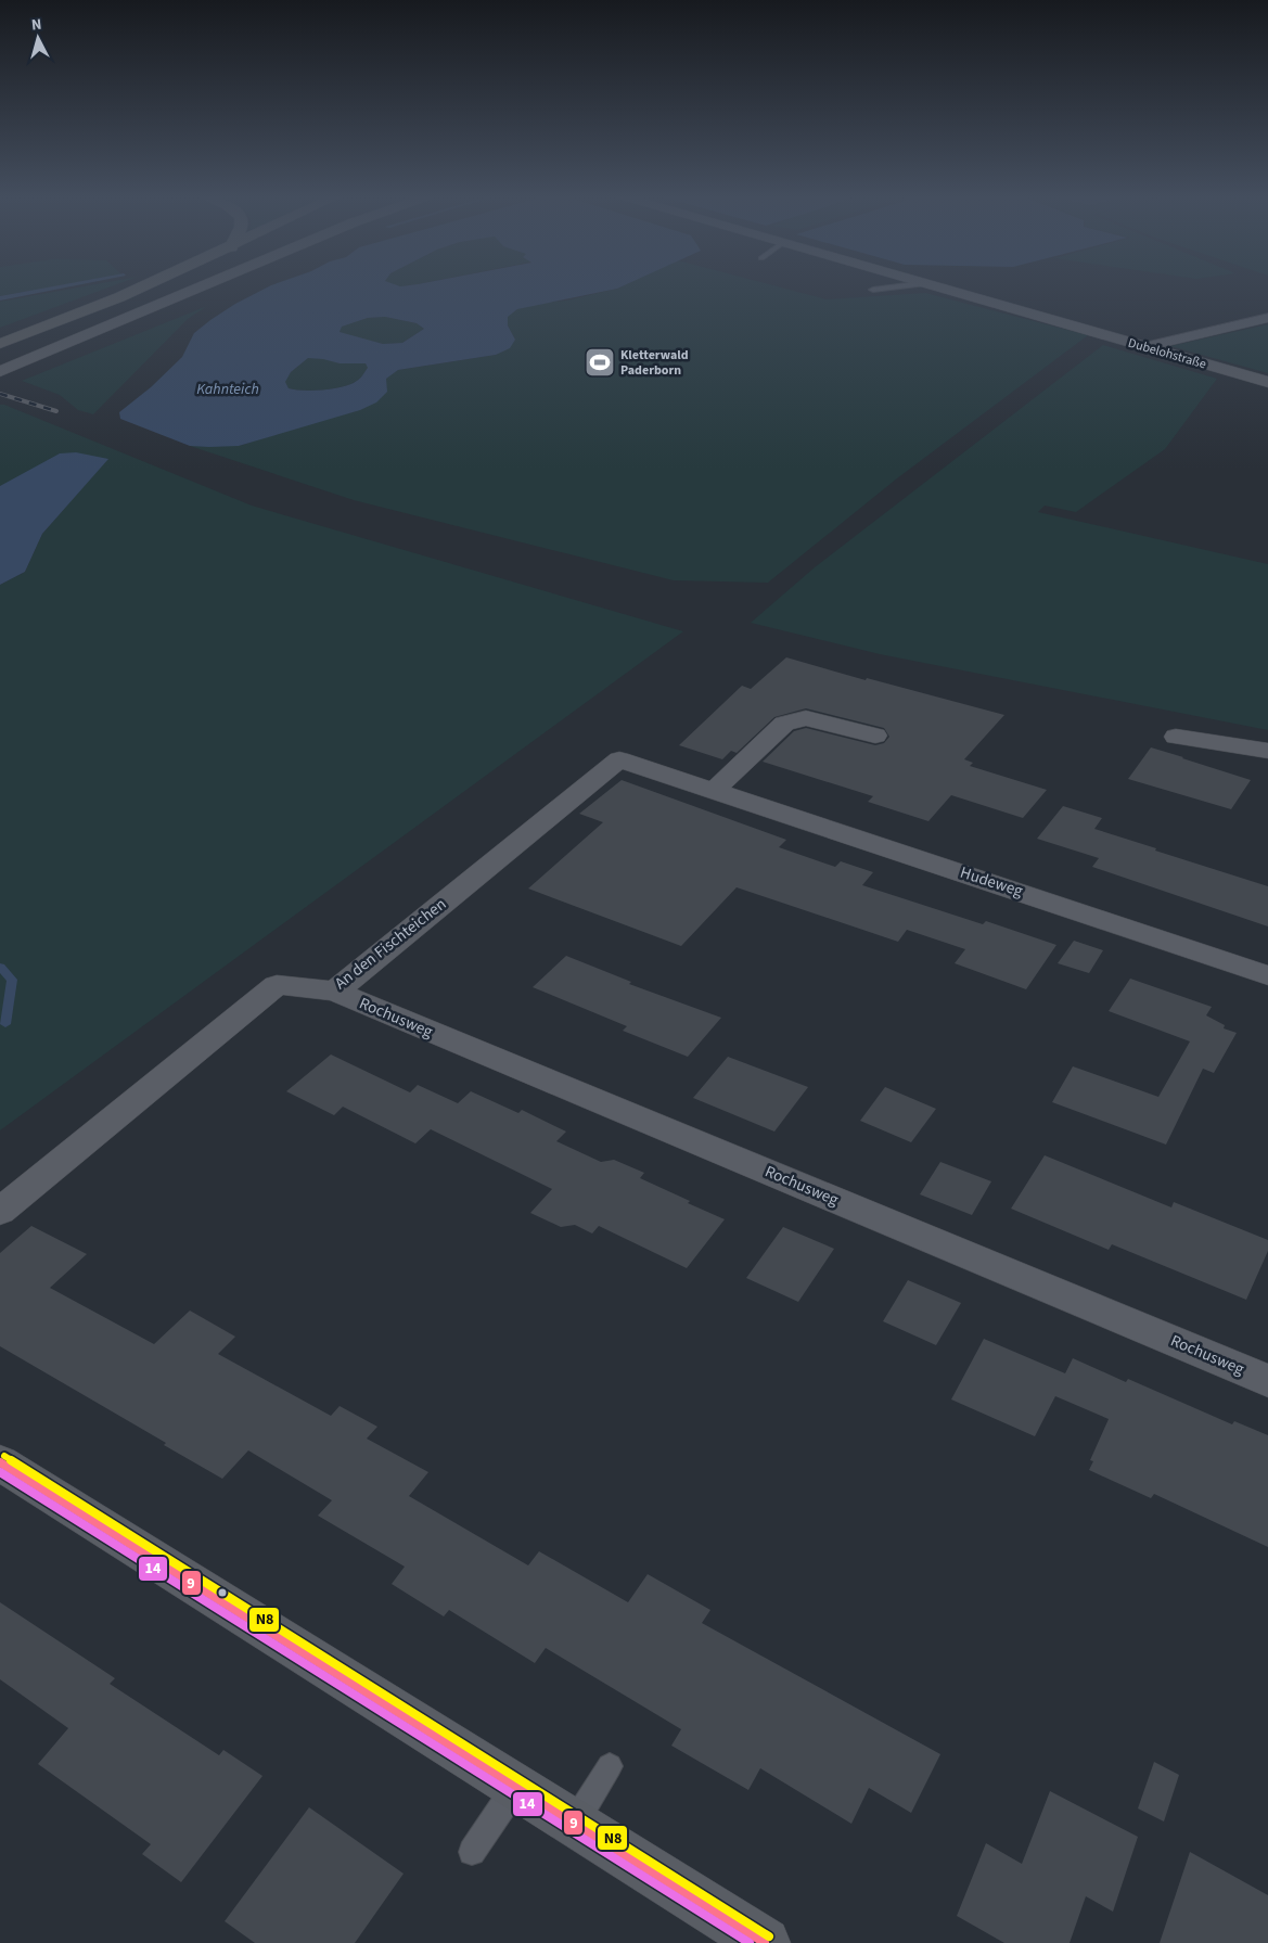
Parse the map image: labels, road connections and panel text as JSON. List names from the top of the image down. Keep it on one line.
{"streets":{"main road":["Dubelohstraße"],"street":["Hudeweg","An den Fischteichen","Rochusweg"]},"crossings":[["Hudeweg","An den Fischteichen"],["An den Fischteichen","Rochusweg"]],"water":["Kahnteich"],"places":{"sports":["Kletterwald Paderborn"]},"lines":["transit line N8","transit line 9","transit line 14"],"north":"top"}
